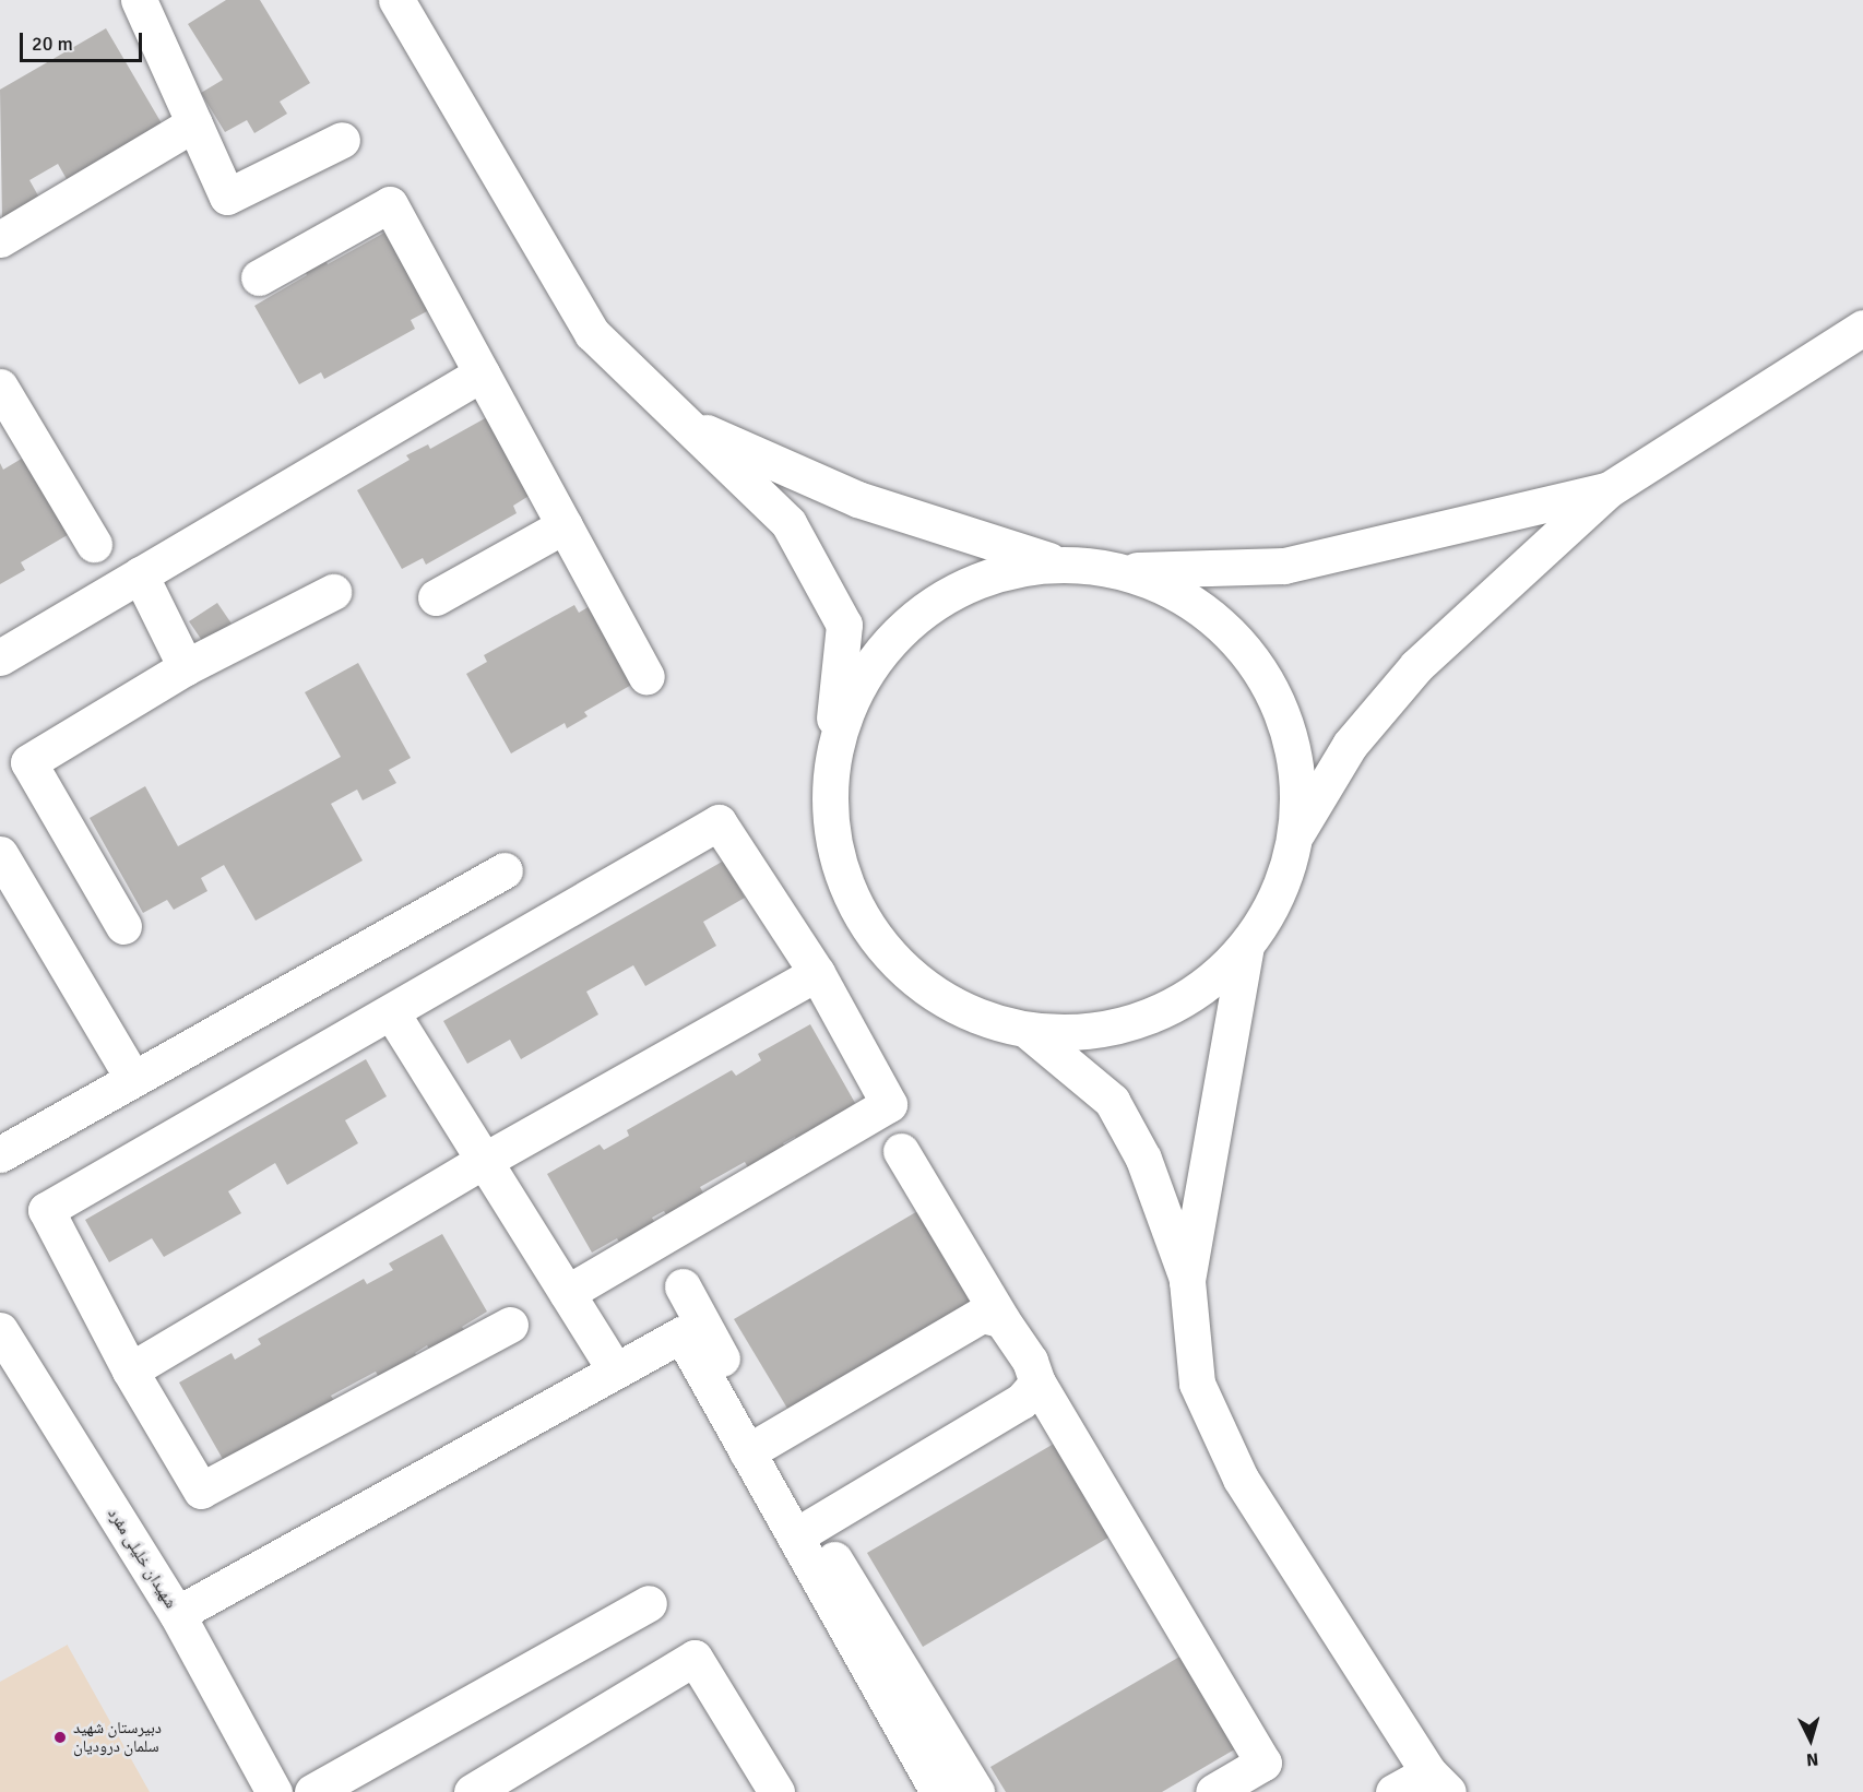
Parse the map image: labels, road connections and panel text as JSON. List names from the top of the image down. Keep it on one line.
{"streets":{"street":["شهیدان خلیلی مفرد"]},"places":["دبیرستان شهید سلمان درودیان"],"scale_bar":"20 m","north":"bottom"}
